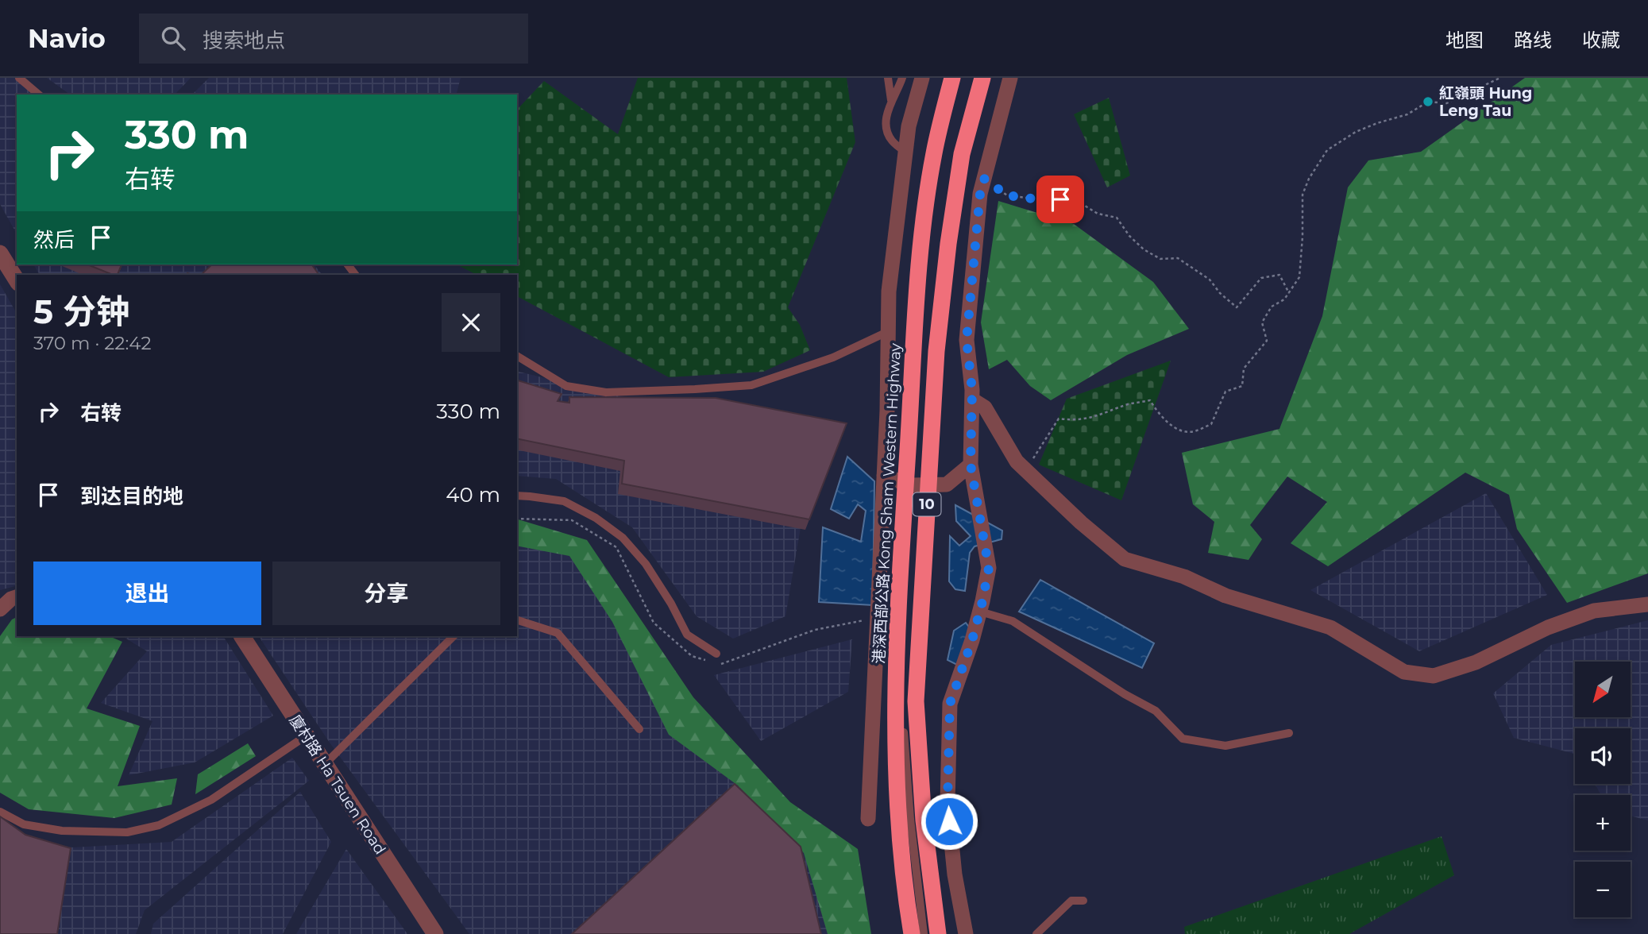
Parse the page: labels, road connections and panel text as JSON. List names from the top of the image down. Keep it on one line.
{"streets":{"highway":["港深西部公路 Kong Sham Western Highway","10"],"street":["廈村路 Ha Tsuen Road"]},"places":["紅嶺頭 Hung Leng Tau"],"north":"bottom left","page":{"header":"Navio","search":"搜索地点","nav":["地图","路线","收藏"],"turn":["330 m","右转"],"then":"然后","heading":["5 分钟","370 m · 22:42"],"list":[{"name":"右转","value":"330 m"},{"name":"到达目的地","value":"40 m"}],"buttons":["退出","分享"],"map_buttons":["+","−"]}}
